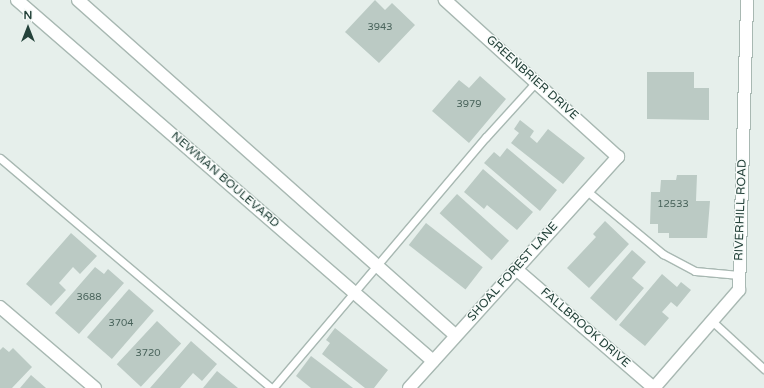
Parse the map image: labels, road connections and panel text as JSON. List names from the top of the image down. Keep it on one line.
{"streets":{"street":["GREENBRIER DRIVE","NEWMAN BOULEVARD","RIVERHILL ROAD","SHOAL FOREST LANE","FALLBROOK DRIVE"]},"crossings":[["GREENBRIER DRIVE","SHOAL FOREST LANE"],["NEWMAN BOULEVARD","SHOAL FOREST LANE"],["RIVERHILL ROAD","FALLBROOK DRIVE"],["SHOAL FOREST LANE","FALLBROOK DRIVE"]],"house_numbers":["3943","3979","12533","3688","3704","3720"],"north":"top"}
